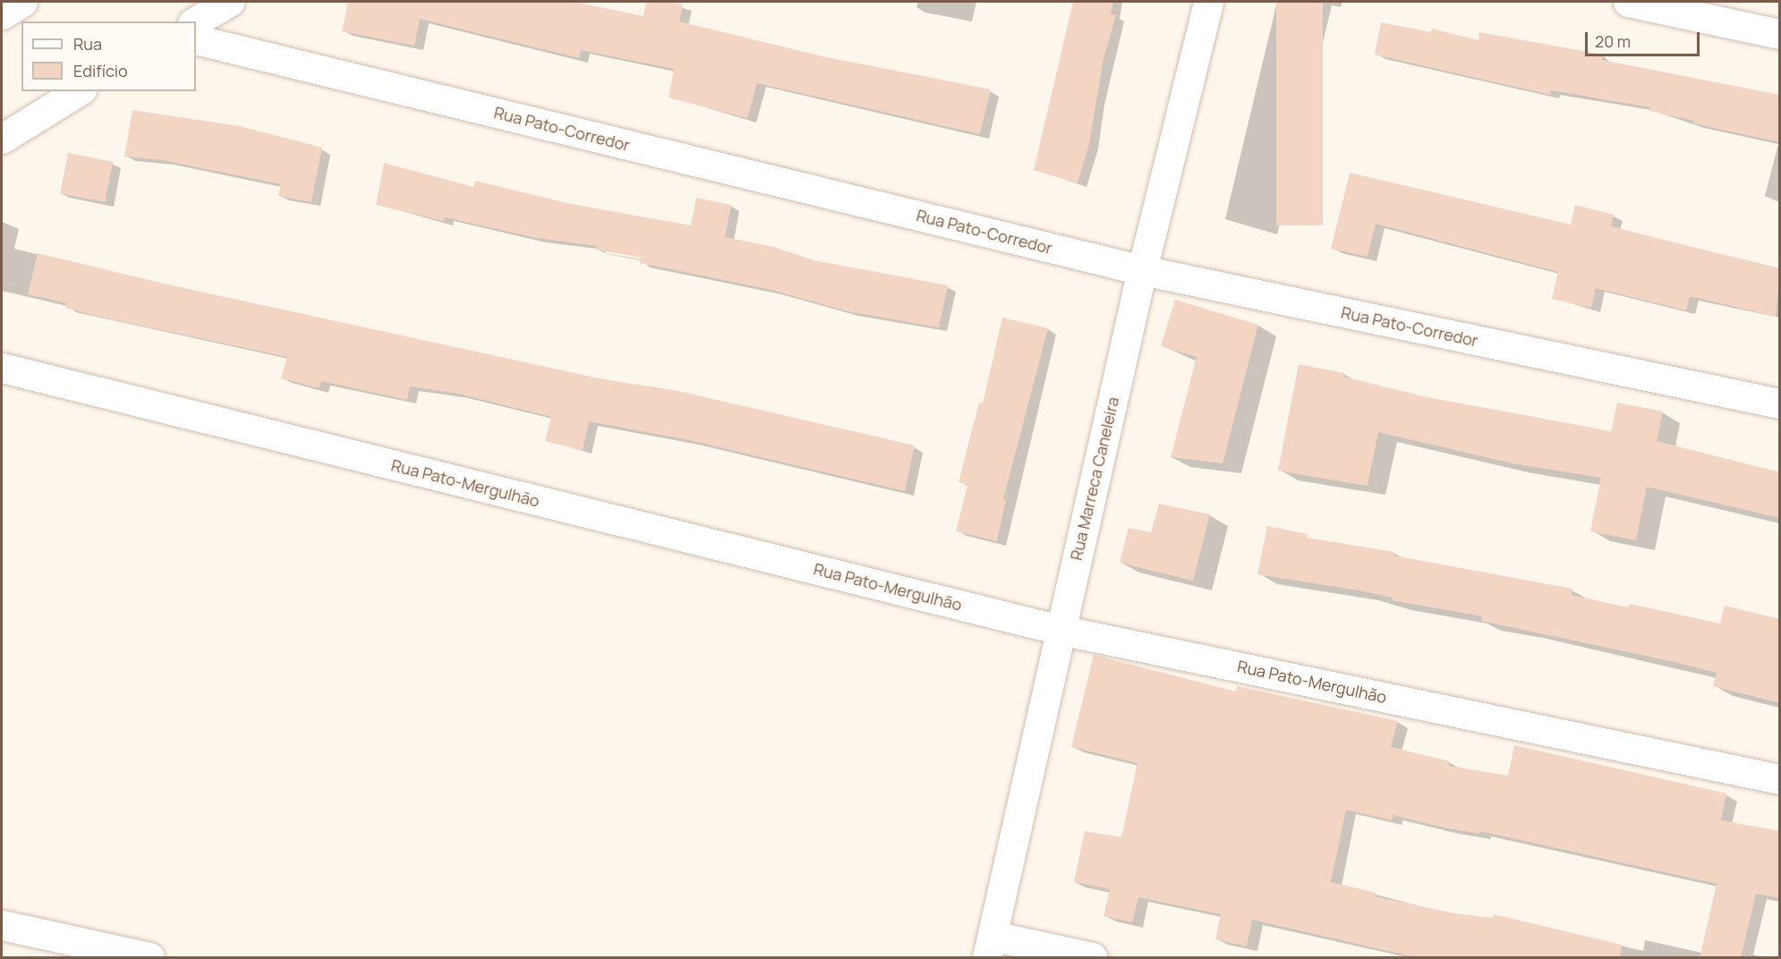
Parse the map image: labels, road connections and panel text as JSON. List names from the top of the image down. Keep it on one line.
{"streets":{"street":["Rua Pato-Corredor","Rua Marreca Caneleira","Rua Pato-Mergulhão"]},"crossings":[["Rua Pato-Corredor","Rua Marreca Caneleira"],["Rua Marreca Caneleira","Rua Pato-Mergulhão"]],"legend":["Rua","Edifício"],"scale_bar":"20 m"}
